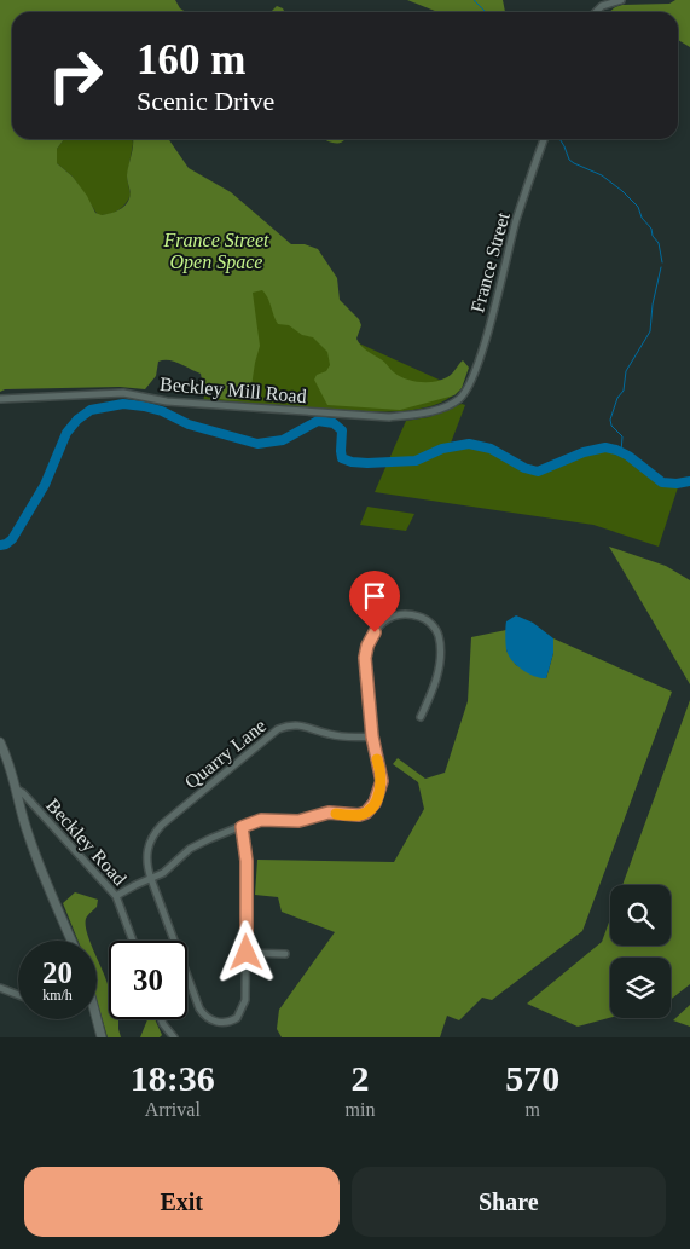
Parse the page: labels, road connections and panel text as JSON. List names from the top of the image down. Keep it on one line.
{"streets":{"street":["France Street","Beckley Mill Road","Quarry Lane","Beckley Road"]},"crossings":[["France Street","Beckley Mill Road"]],"parks":["France Street Open Space"],"page":{"turn":["160 m","Scenic Drive"],"speed":"20 km/h","limit":"30","eta":["18:36","Arrival","2","min","570","m"],"buttons":["Exit","Share"]}}
